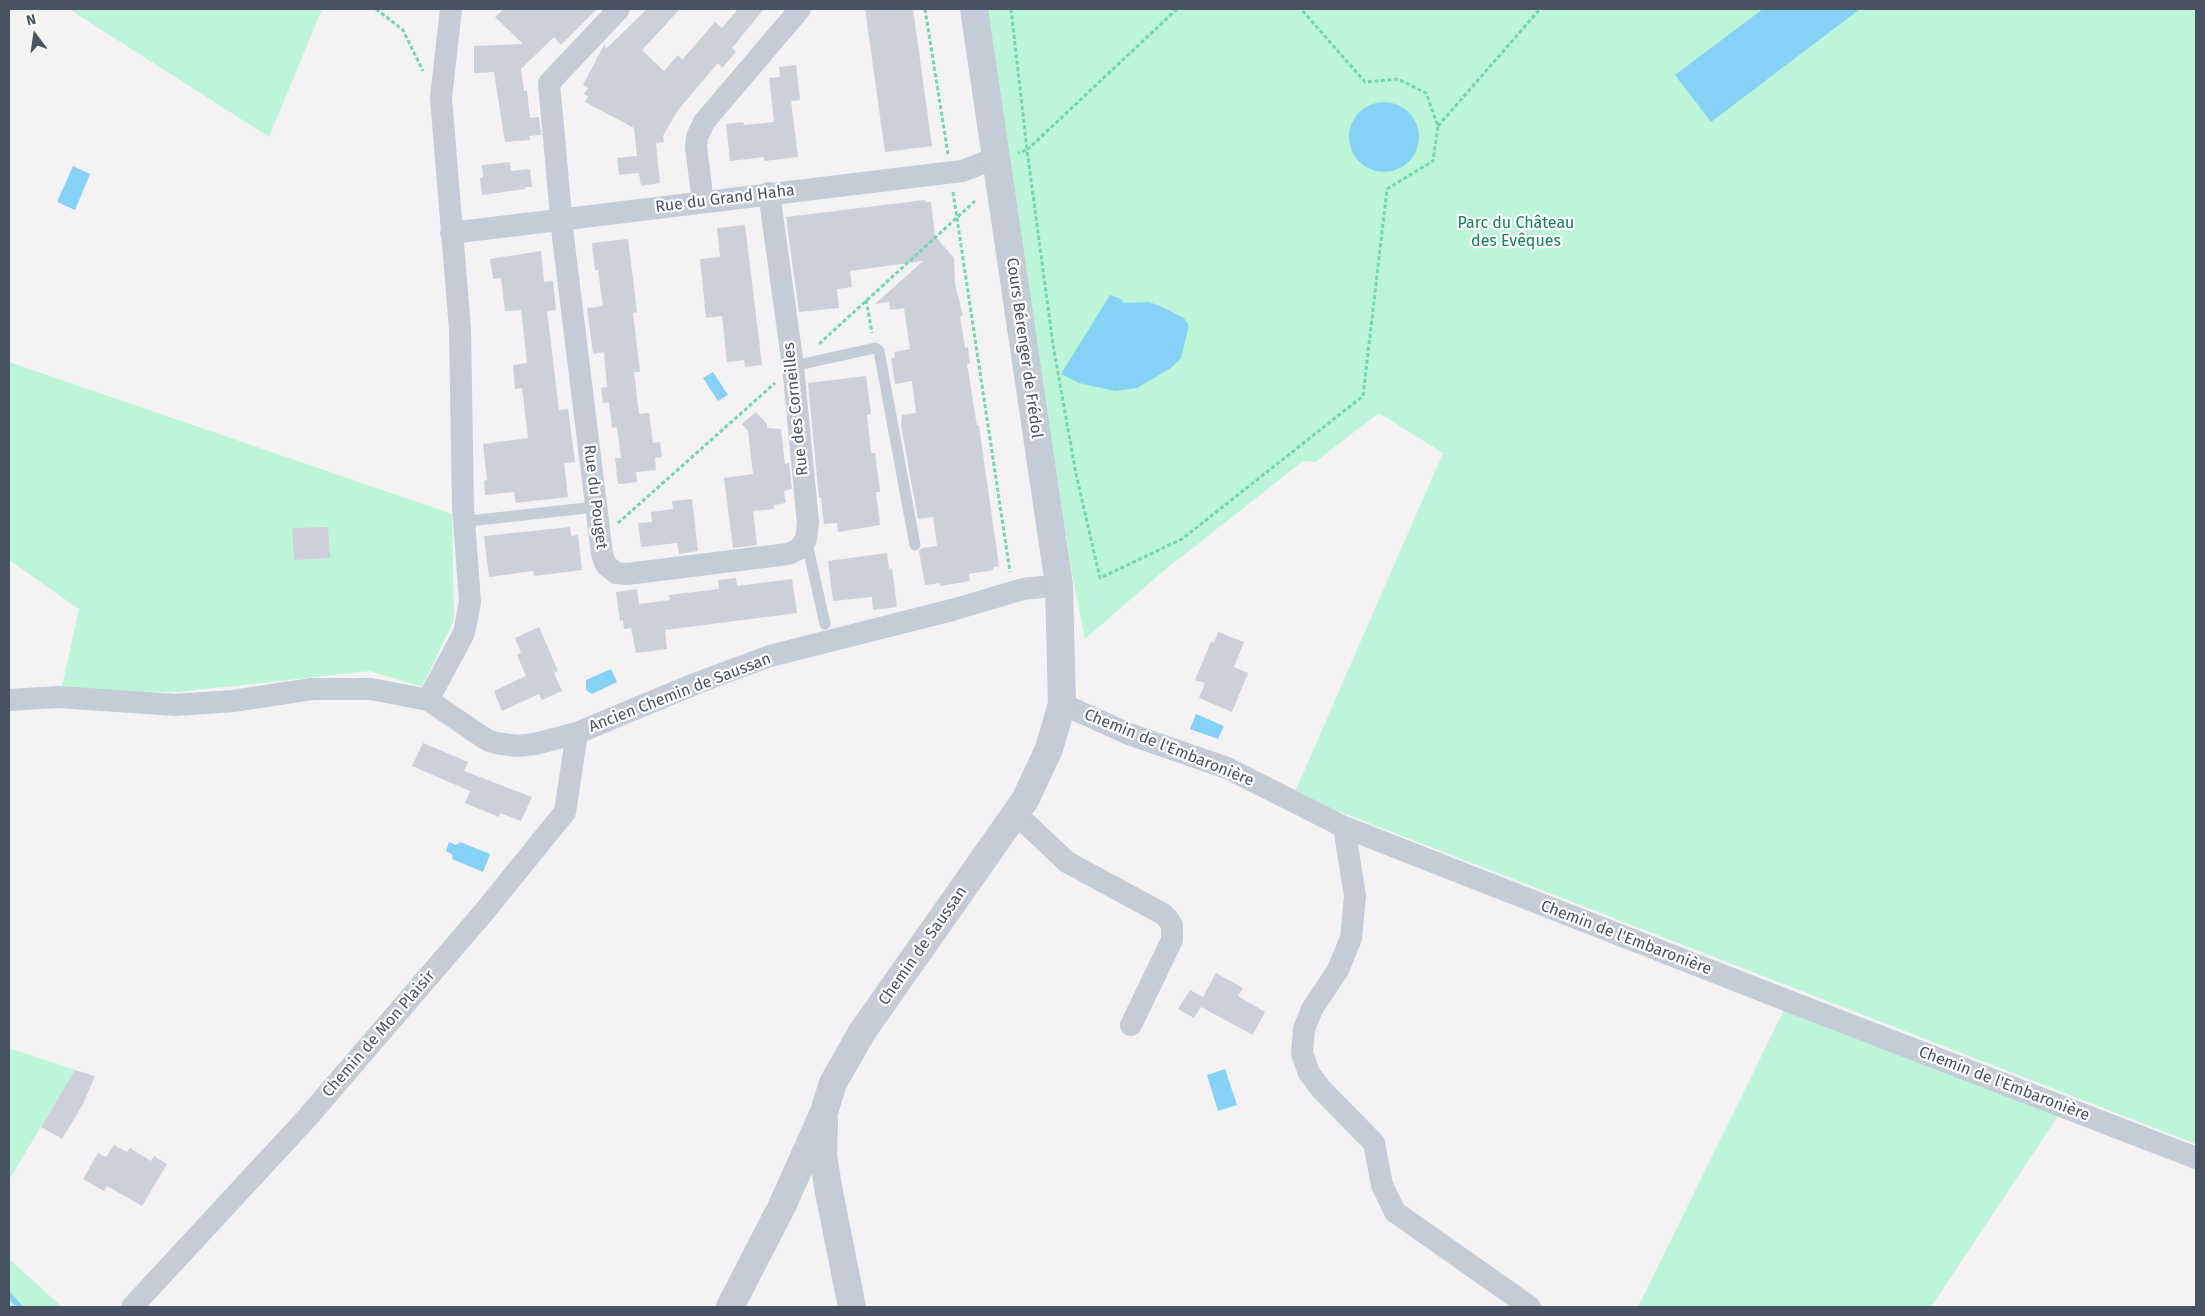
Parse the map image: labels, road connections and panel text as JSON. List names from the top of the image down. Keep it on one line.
{"streets":{"street":["Rue du Grand Haha","Cours Bérenger de Frédol","Rue des Corneilles","Rue du Pouget","Ancien Chemin de Saussan","Chemin de l'Embaronière","Chemin de Saussan","Chemin de Mon Plaisir"]},"crossings":[["Rue du Grand Haha","Cours Bérenger de Frédol"],["Rue du Grand Haha","Rue des Corneilles"],["Rue du Grand Haha","Rue du Pouget"],["Cours Bérenger de Frédol","Ancien Chemin de Saussan"],["Cours Bérenger de Frédol","Chemin de l'Embaronière"],["Cours Bérenger de Frédol","Chemin de Saussan"],["Rue des Corneilles","Rue du Pouget"],["Ancien Chemin de Saussan","Chemin de Mon Plaisir"],["Chemin de l'Embaronière","Chemin de Saussan"]],"parks":["Parc du Château des Evêques"],"north":"top"}
